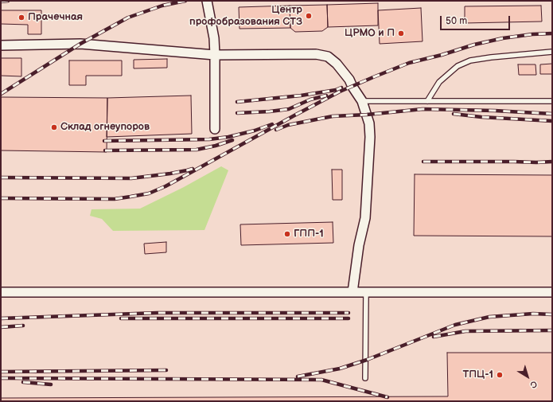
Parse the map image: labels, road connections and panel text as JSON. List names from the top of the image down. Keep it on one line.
{"places":["Центр профобразования СТЗ","Прачечная","ЦРМО и П","Склад огнеупоров","ГПП-1","ТПЦ-1"],"scale_bar":"50 m","north":"bottom right"}
